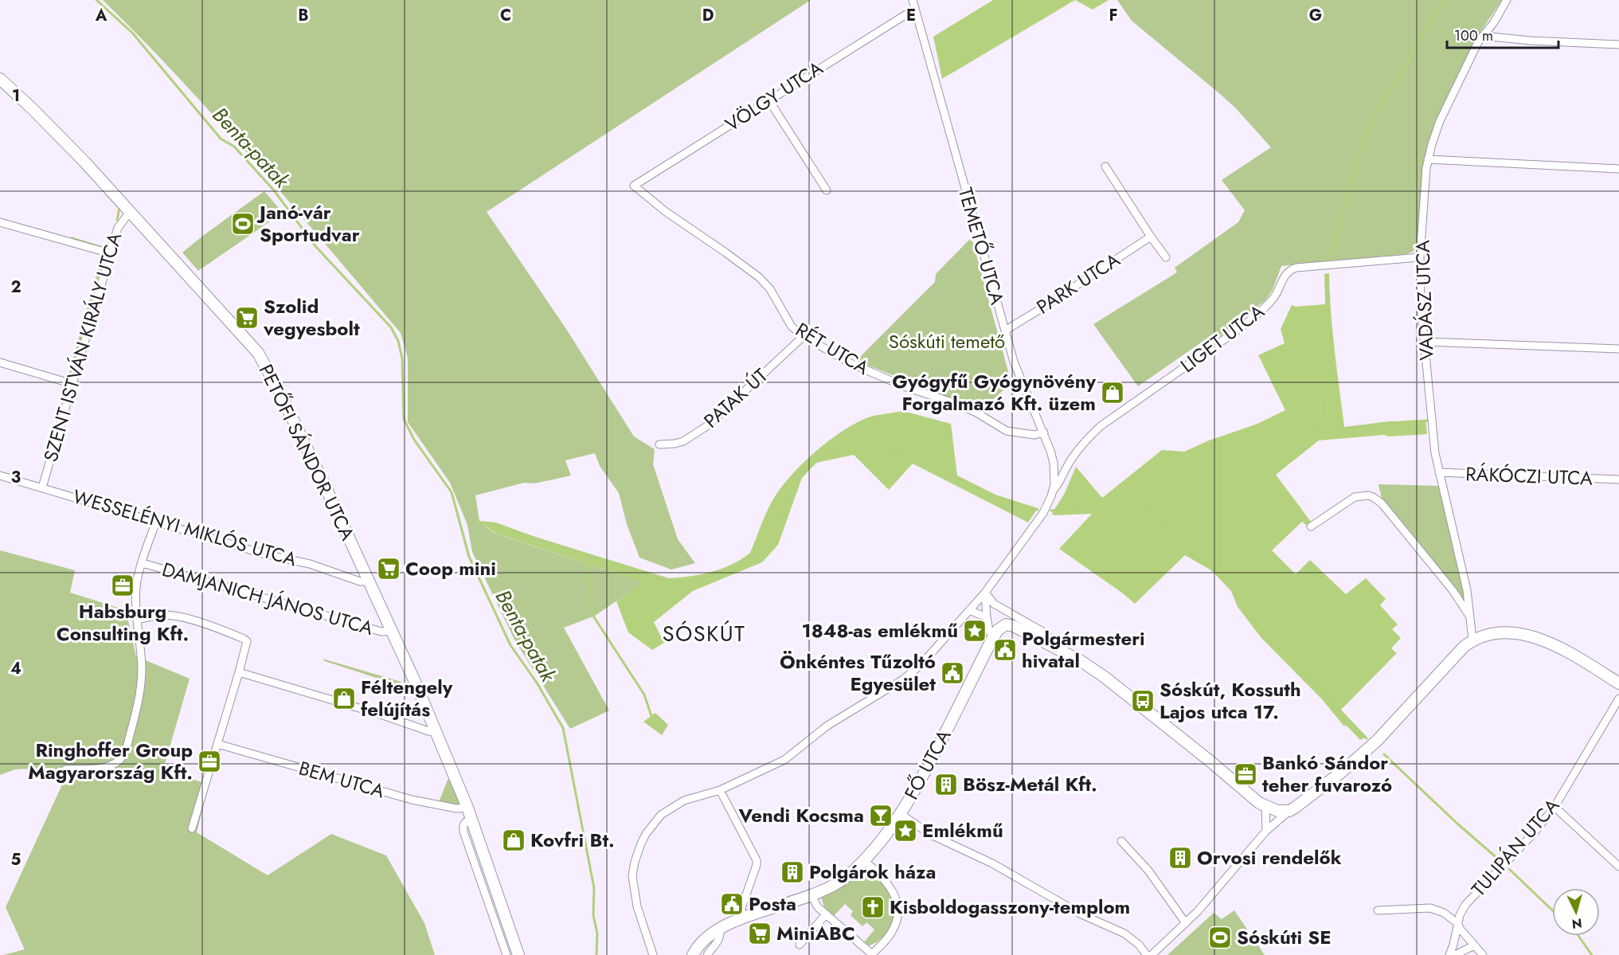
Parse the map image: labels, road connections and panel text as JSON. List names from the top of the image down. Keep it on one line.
{"streets":{"street":["VÖLGY UTCA","TEMETŐ UTCA","PARK UTCA","VADÁSZ UTCA","LIGET UTCA","SZENT ISTVÁN KIRÁLY UTCA","RÉT UTCA","PATAK ÚT","PETŐFI SÁNDOR UTCA","RÁKÓCZI UTCA","WESSELÉNYI MIKLÓS UTCA","DAMJANICH JÁNOS UTCA","FŐ UTCA","BEM UTCA","TULIPÁN UTCA"]},"crossings":[["VÖLGY UTCA","TEMETŐ UTCA"],["VÖLGY UTCA","RÉT UTCA"],["TEMETŐ UTCA","PARK UTCA"],["TEMETŐ UTCA","LIGET UTCA"],["TEMETŐ UTCA","RÉT UTCA"],["VADÁSZ UTCA","LIGET UTCA"],["VADÁSZ UTCA","RÁKÓCZI UTCA"],["SZENT ISTVÁN KIRÁLY UTCA","PETŐFI SÁNDOR UTCA"],["SZENT ISTVÁN KIRÁLY UTCA","WESSELÉNYI MIKLÓS UTCA"],["RÉT UTCA","PATAK ÚT"],["PETŐFI SÁNDOR UTCA","WESSELÉNYI MIKLÓS UTCA"],["PETŐFI SÁNDOR UTCA","DAMJANICH JÁNOS UTCA"],["PETŐFI SÁNDOR UTCA","BEM UTCA"]],"districts":["SÓSKÚT"],"water":["Benta-patak"],"parks":["Sóskúti temető"],"places":{"sports":["Janó-vár Sportudvar","Sóskúti SE"],"supermarket":["Szolid vegyesbolt","Coop mini","MiniABC"],"shop":["Gyógyfű Gyógynövény Forgalmazó Kft. üzem","Féltengely felújítás","Kovfri Bt."],"office":["Habsburg Consulting Kft.","Ringhoffer Group Magyarország Kft.","Bankó Sándor teher fuvarozó"],"place":["1848-as emlékmű","Emlékmű"],"public building":["Polgármesteri hivatal","Önkéntes Tűzoltó Egyesület","Posta"],"bus stop":["Sóskút, Kossuth Lajos utca 17."],"building":["Bösz-Metál Kft.","Orvosi rendelők","Polgárok háza"],"bar":["Vendi Kocsma"],"church":["Kisboldogasszony-templom"]},"scale_bar":"100 m","north":"bottom","grid":{"columns":["A","B","C","D","E","F","G"],"rows":["1","2","3","4","5"]}}
